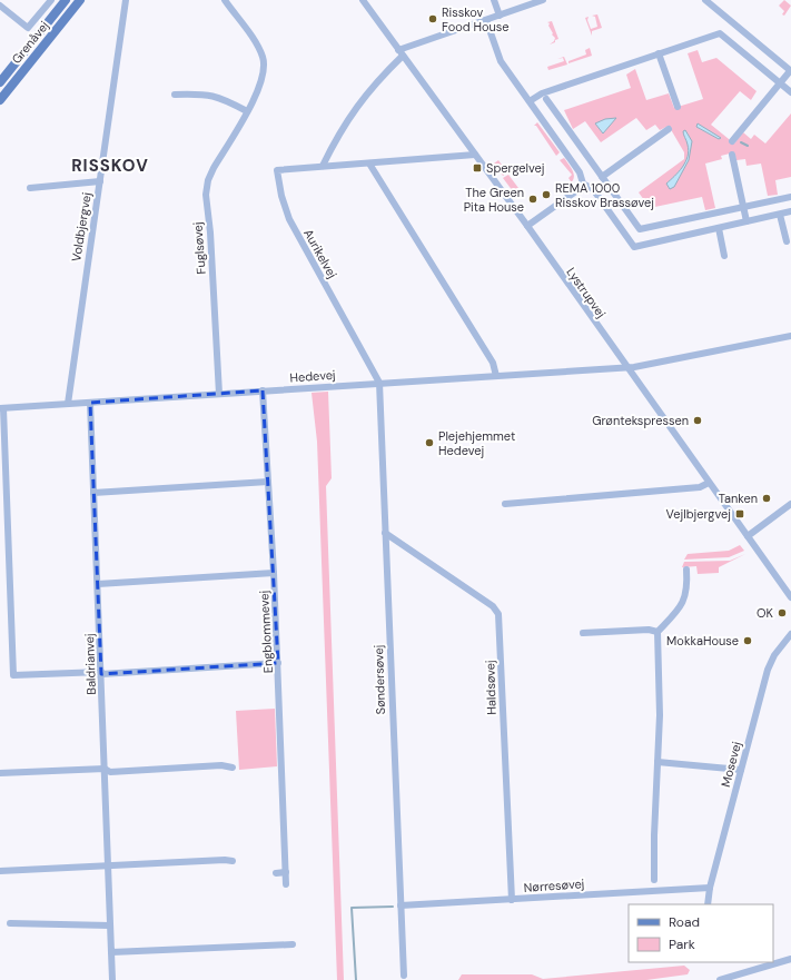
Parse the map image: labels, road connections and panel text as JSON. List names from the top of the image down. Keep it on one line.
{"streets":{"main road":["Grenåvej"],"street":["Voldbjergvej","Fuglsøvej","Aurikelvej","Lystrupvej","Hedevej","Engblommevej","Baldrianvej","Søndersøvej","Haldsøvej","Mosevej","Nørresøvej"]},"crossings":[["Voldbjergvej","Hedevej"],["Fuglsøvej","Hedevej"],["Aurikelvej","Hedevej"],["Aurikelvej","Søndersøvej"],["Lystrupvej","Hedevej"],["Hedevej","Engblommevej"],["Hedevej","Baldrianvej"],["Hedevej","Søndersøvej"],["Søndersøvej","Haldsøvej"],["Søndersøvej","Nørresøvej"],["Haldsøvej","Nørresøvej"],["Mosevej","Nørresøvej"]],"districts":["RISSKOV"],"places":{"other":["Risskov Food House","REMA 1000 Risskov Brassøvej","The Green Pita House","Grøntekspressen","Plejehjemmet Hedevej","Tanken","OK","MokkaHouse"],"transit":["Spergelvej","Vejlbjergvej"]},"legend":["Road","Park"]}
